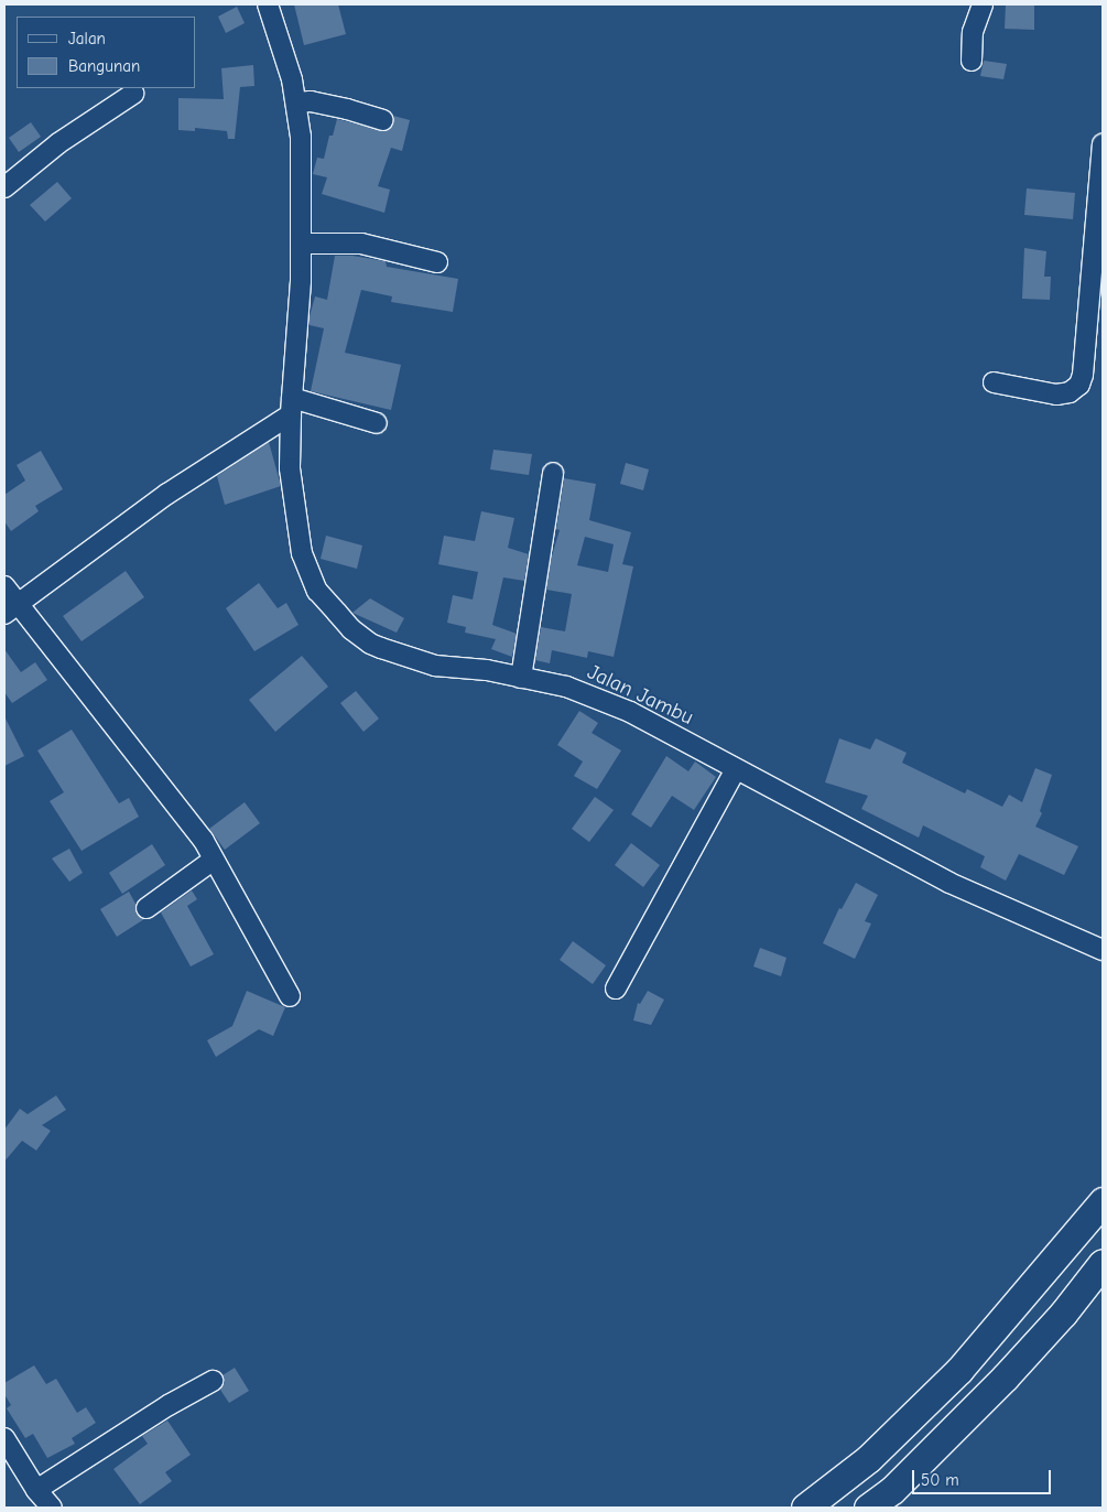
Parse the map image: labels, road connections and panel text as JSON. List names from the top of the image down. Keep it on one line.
{"streets":{"street":["Jalan Jambu"]},"legend":["Jalan","Bangunan"],"scale_bar":"50 m"}
